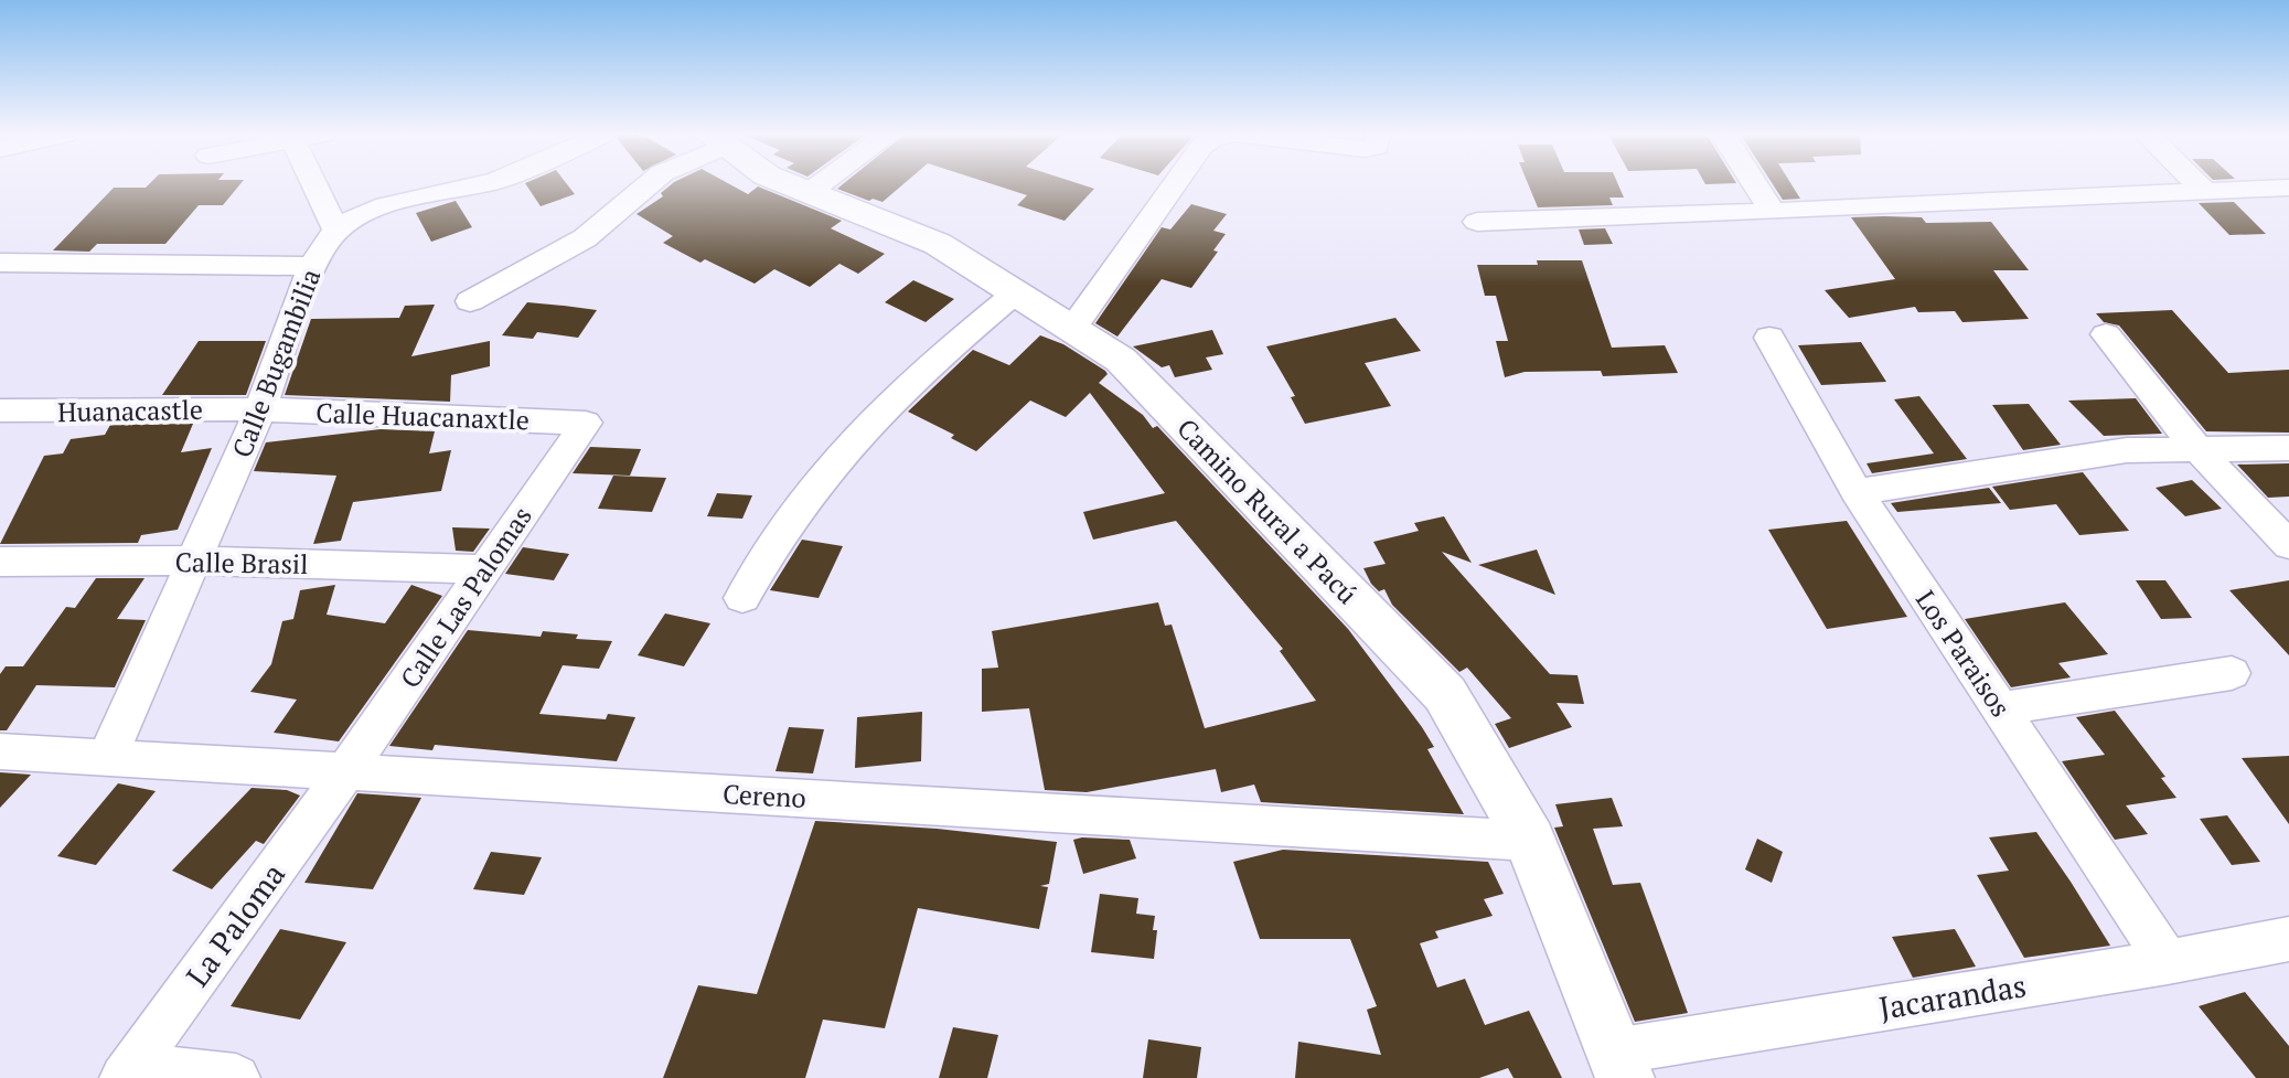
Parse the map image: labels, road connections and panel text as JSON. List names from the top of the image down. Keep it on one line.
{"streets":{"street":["Calle Bugambilia","Huanacastle","Calle Huacanaxtle","Camino Rural a Pacú","Calle Brasil","Calle Las Palomas","Los Paraisos","Cereno","La Paloma","Jacarandas"]},"crossings":[["Calle Bugambilia","Huanacastle"],["Calle Bugambilia","Calle Huacanaxtle"],["Calle Bugambilia","Calle Brasil"],["Calle Bugambilia","Cereno"],["Huanacastle","Calle Huacanaxtle"],["Calle Huacanaxtle","Calle Las Palomas"],["Camino Rural a Pacú","Cereno"],["Camino Rural a Pacú","Jacarandas"],["Calle Brasil","Calle Las Palomas"],["Calle Las Palomas","Cereno"],["Calle Las Palomas","La Paloma"],["Los Paraisos","Jacarandas"],["Cereno","La Paloma"]]}
